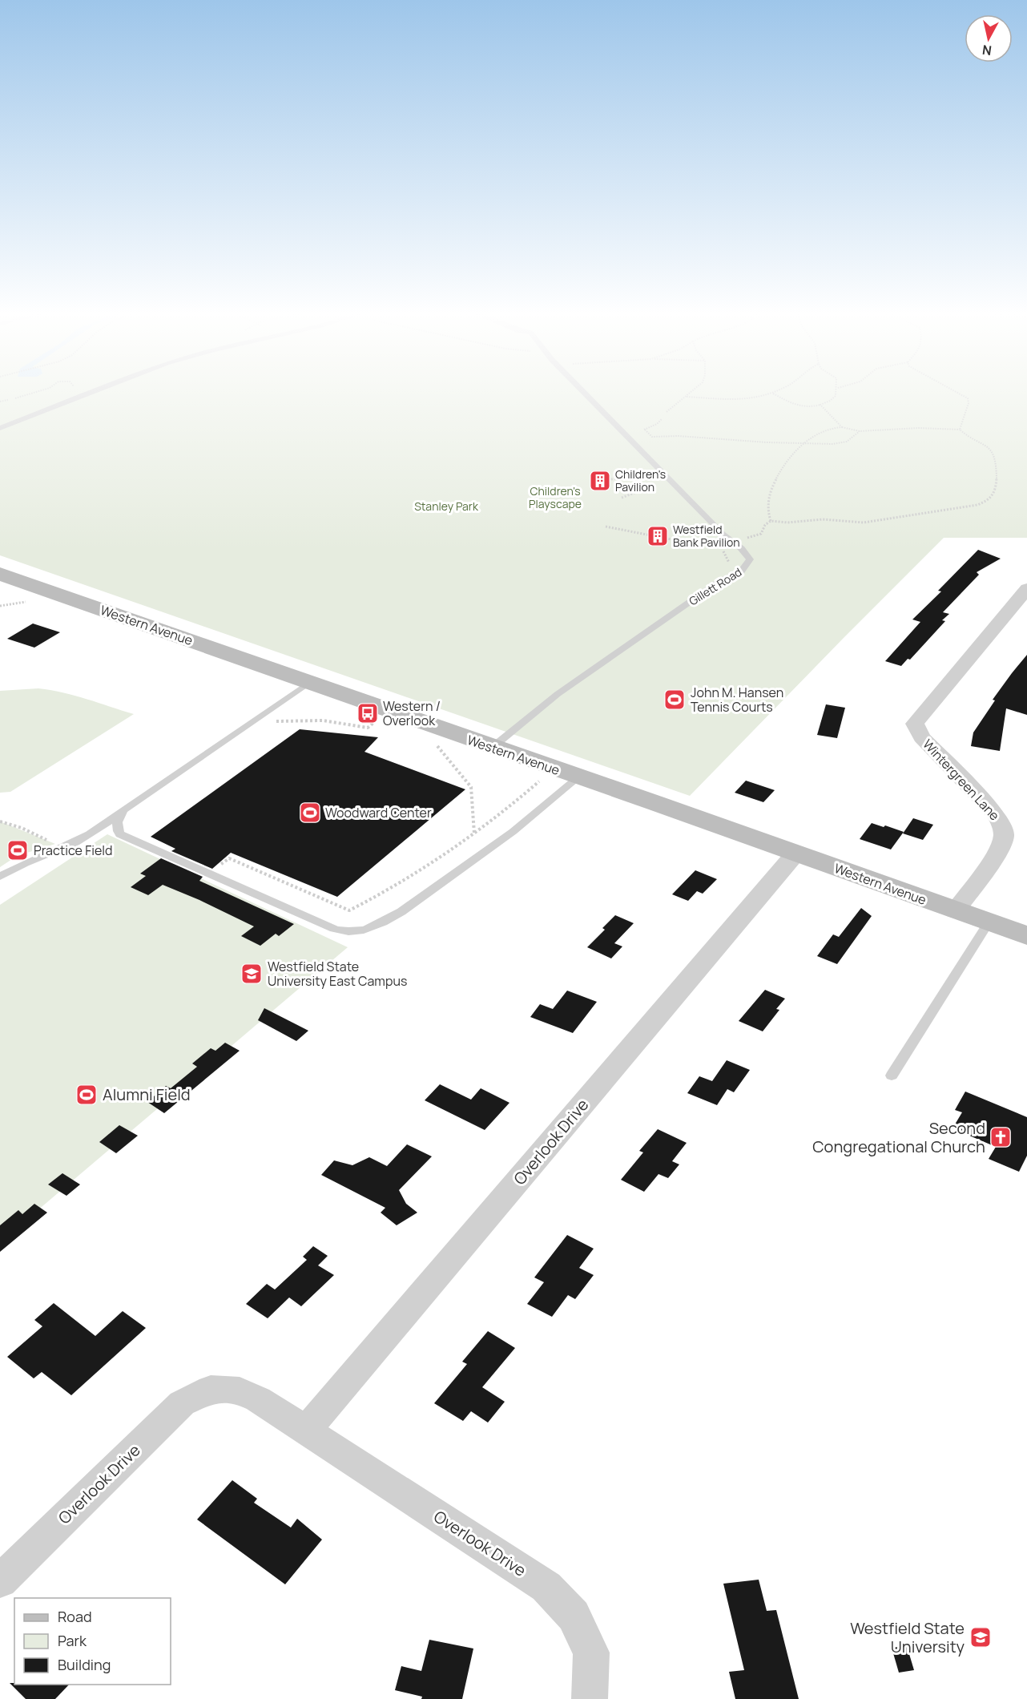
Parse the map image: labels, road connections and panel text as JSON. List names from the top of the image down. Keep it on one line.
{"streets":{"main road":["Western Avenue"],"street":["Wintergreen Lane","Overlook Drive"],"lane":["Gillett Road"]},"crossings":[["Gillett Road","Western Avenue"],["Western Avenue","Wintergreen Lane"],["Western Avenue","Overlook Drive"]],"parks":["Children's Playscape","Stanley Park"],"places":{"building":["Children's Pavilion","Westfield Bank Pavilion"],"sports":["John M. Hansen Tennis Courts","Woodward Center","Practice Field","Alumni Field"],"bus stop":["Western / Overlook"],"school or university":["Westfield State University East Campus","Westfield State University"],"church":["Second Congregational Church"]},"legend":["Road","Park","Building"],"north":"bottom"}
